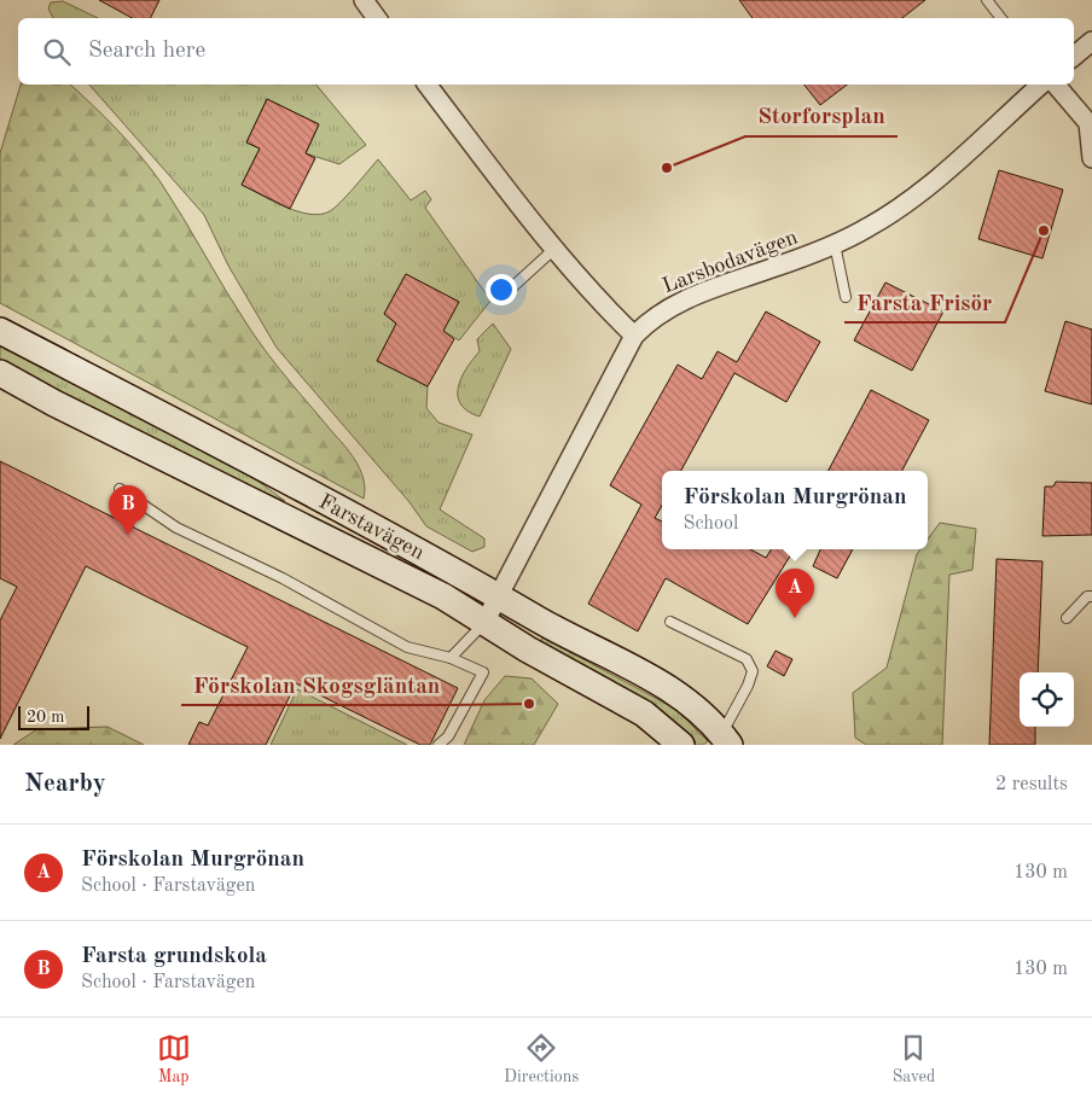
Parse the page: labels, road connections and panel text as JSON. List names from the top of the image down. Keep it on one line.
{"streets":{"street":["Larsbodavägen","Farstavägen"]},"crossings":[["Larsbodavägen","Farstavägen"]],"places":["Storforsplan","Farsta Frisör","Förskolan Skogsgläntan"],"scale_bar":"20 m","page":{"search":"Search here","popup":["Förskolan Murgrönan","School"],"pins":["B","A"],"scale":"20 m","heading":["Nearby","2 results"],"list":[{"mark":"A","name":"Förskolan Murgrönan","note":"School · Farstavägen","value":"130 m"},{"mark":"B","name":"Farsta grundskola","note":"School · Farstavägen","value":"130 m"}],"nav":["Map","Directions","Saved"]}}
